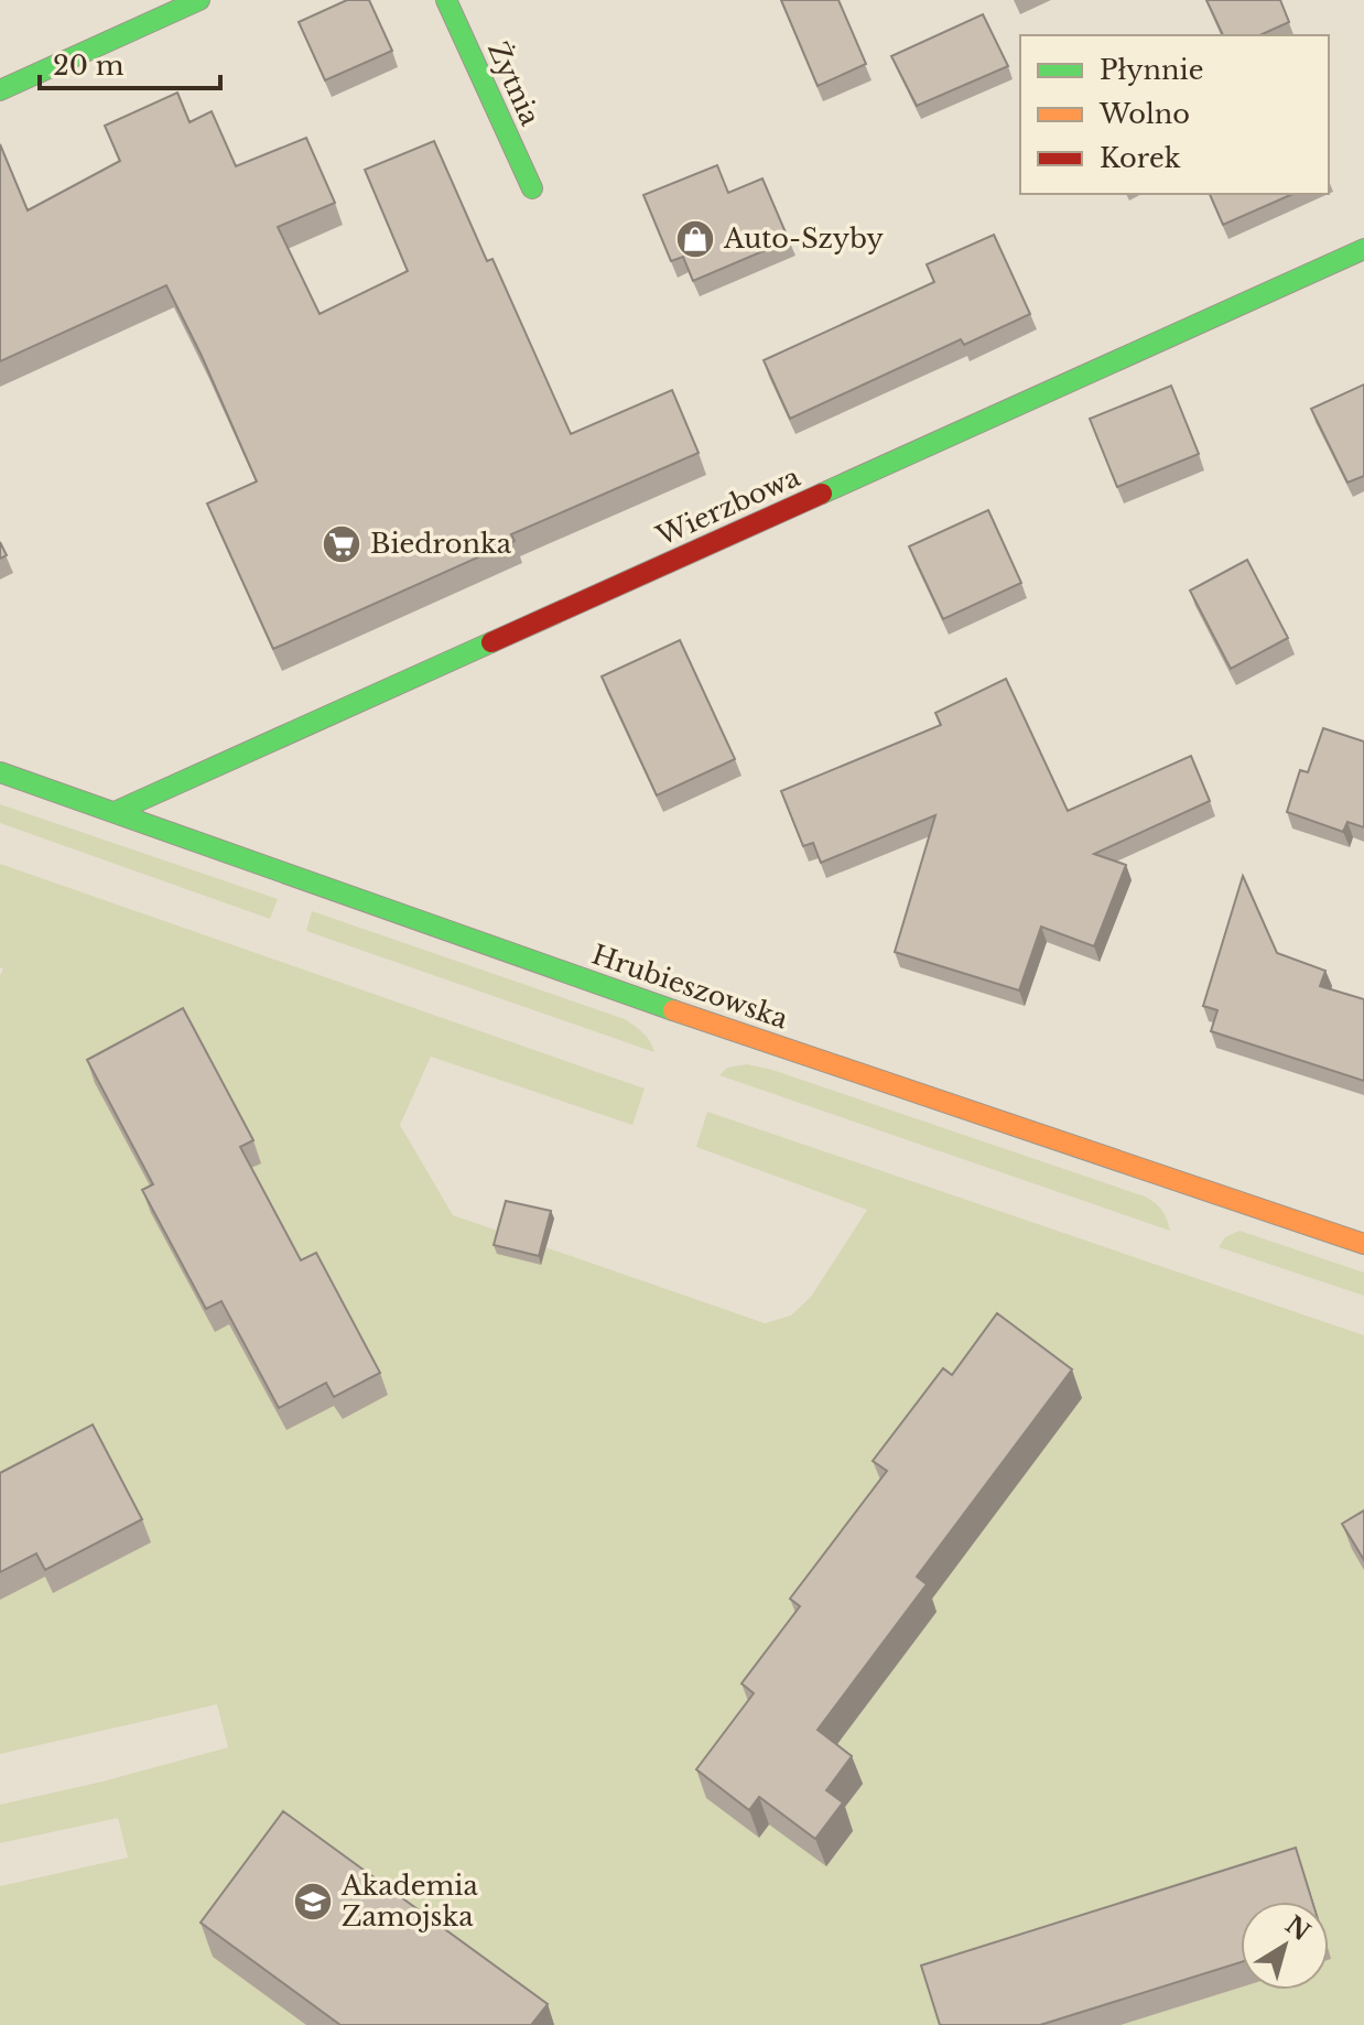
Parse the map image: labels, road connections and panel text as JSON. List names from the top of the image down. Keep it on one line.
{"streets":{"street":["Żytnia","Wierzbowa","Hrubieszowska"]},"crossings":[["Wierzbowa","Hrubieszowska"]],"places":{"shop":["Auto-Szyby"],"supermarket":["Biedronka"],"school or university":["Akademia Zamojska"]},"legend":["Płynnie","Wolno","Korek"],"scale_bar":"20 m","north":"top right"}
